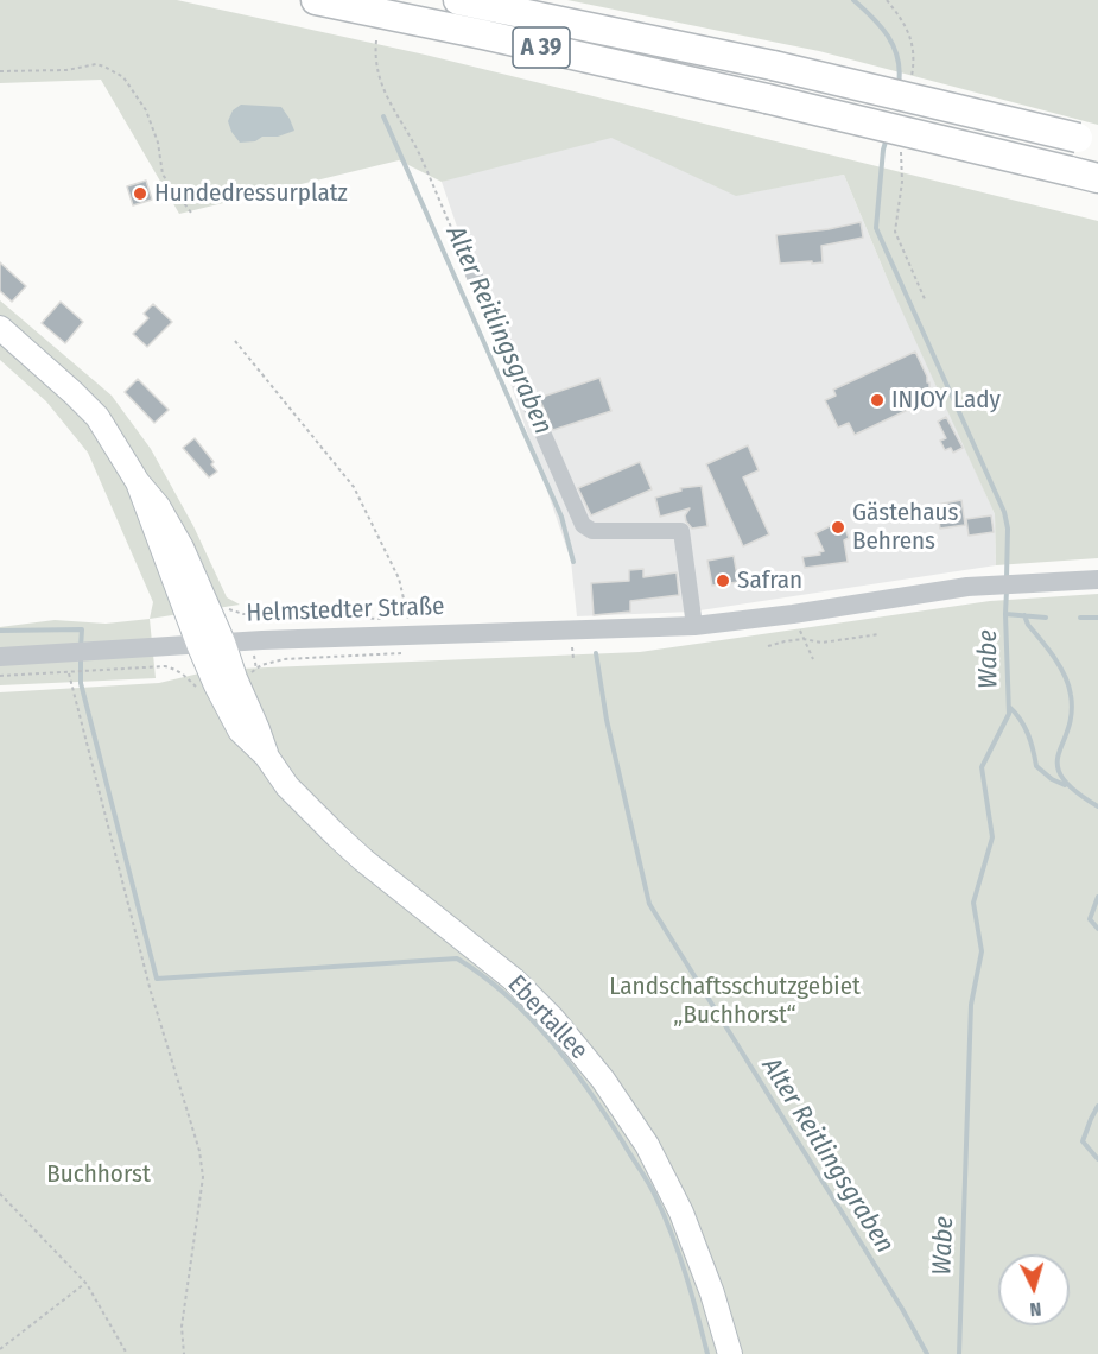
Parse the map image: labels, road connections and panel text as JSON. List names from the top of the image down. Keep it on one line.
{"streets":{"highway":["A 39"],"main road":["Ebertallee"],"street":["Helmstedter Straße"]},"crossings":[["Helmstedter Straße","Ebertallee"]],"water":["Alter Reitlingsgraben","Wabe"],"parks":["Landschaftsschutzgebiet „Buchhorst“","Buchhorst"],"places":["Hundedressurplatz","INJOY Lady","Gästehaus Behrens","Safran"],"north":"bottom"}
